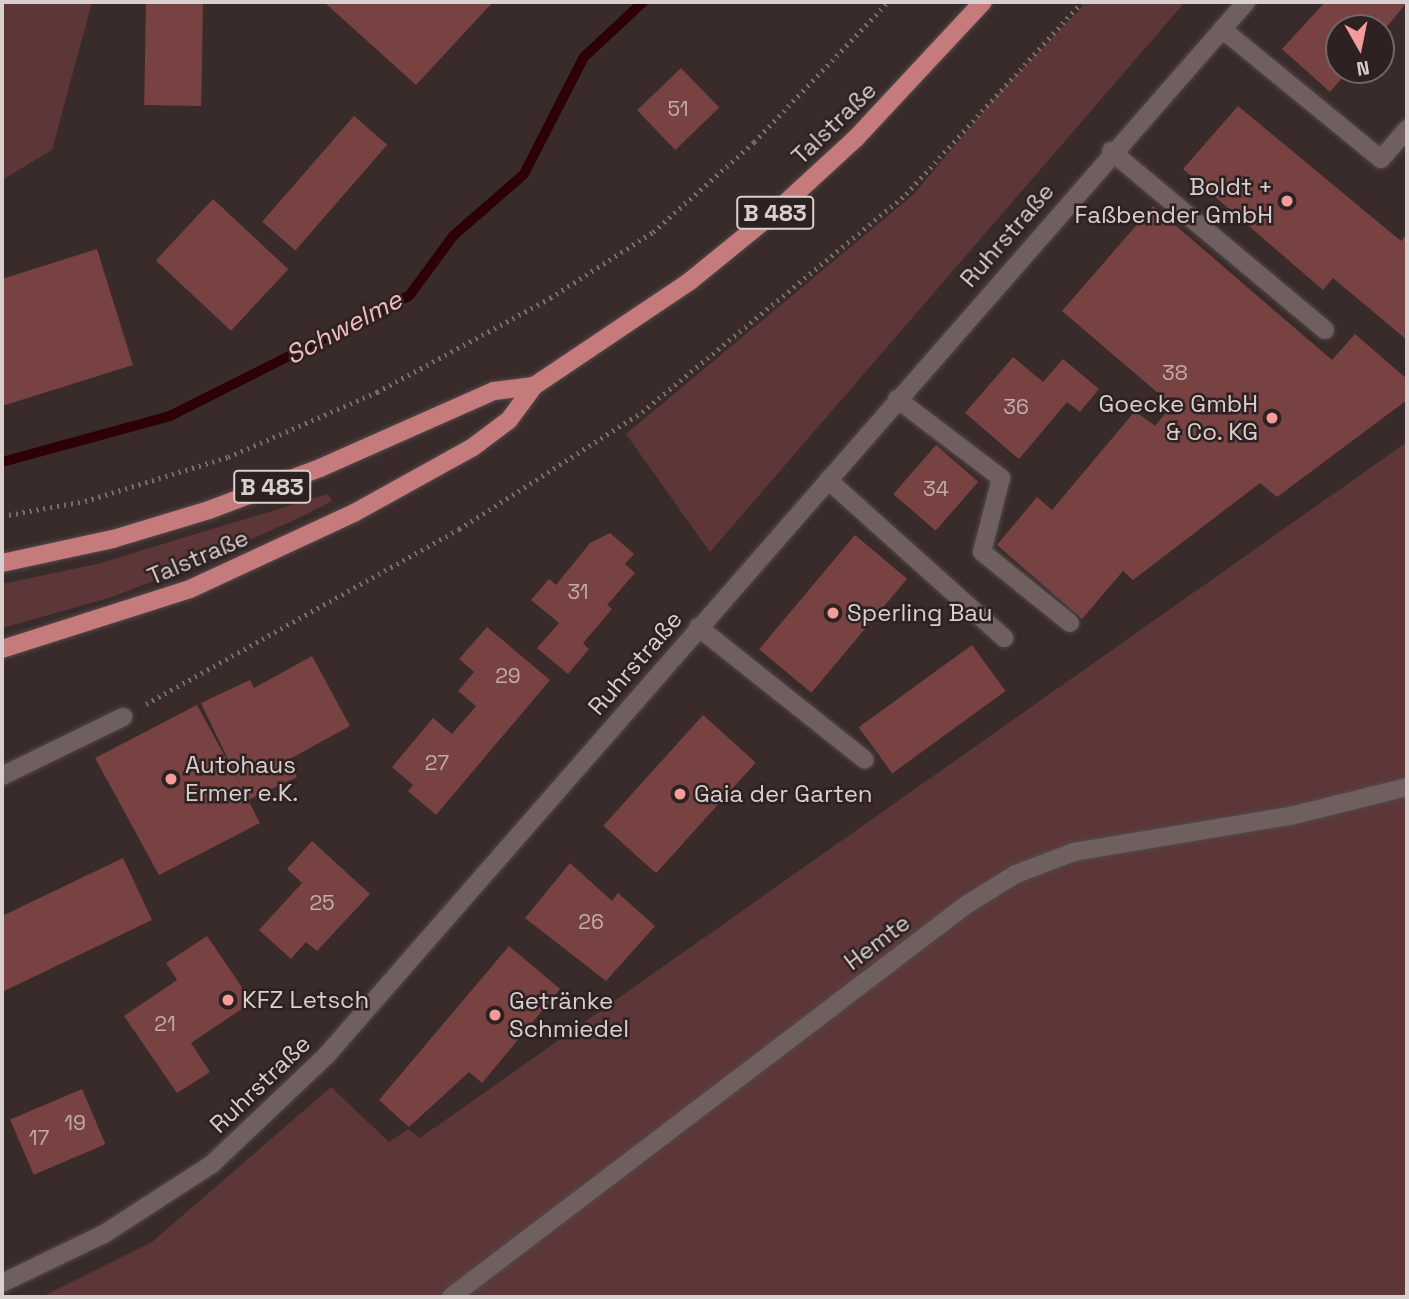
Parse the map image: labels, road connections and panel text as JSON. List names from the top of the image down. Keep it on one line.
{"streets":{"main road":["Talstraße","B 483"],"street":["Ruhrstraße","Hemte"]},"water":["Schwelme"],"places":["Boldt + Faßbender GmbH","Goecke GmbH & Co. KG","Sperling Bau","Autohaus Ermer e.K.","Gaia der Garten","KFZ Letsch","Getränke Schmiedel"],"house_numbers":["51","38","36","34","31","29","27","25","26","21","19","17"],"north":"bottom"}
